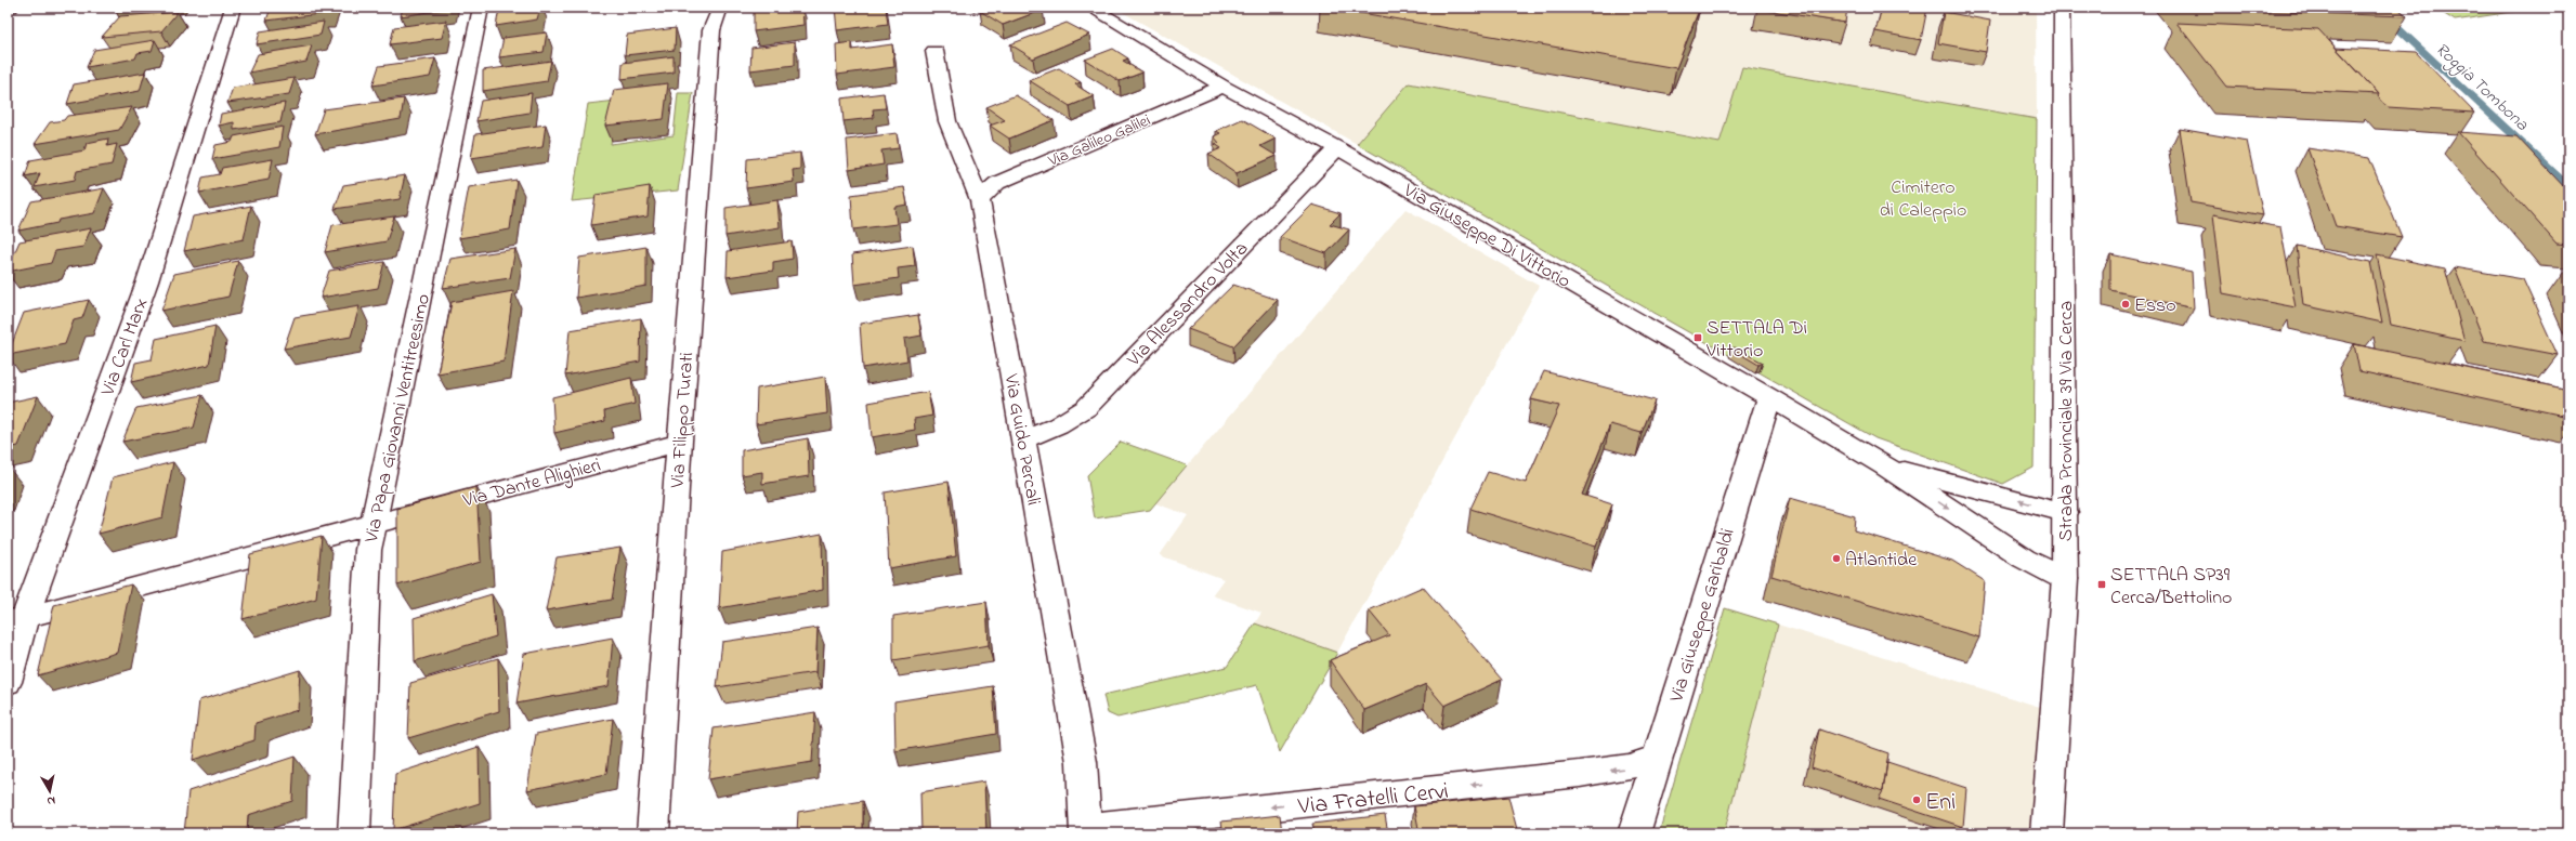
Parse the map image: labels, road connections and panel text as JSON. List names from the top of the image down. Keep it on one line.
{"streets":{"street":["Via Galileo Galilei","Via Giuseppe Di Vittorio","Via Alessandro Volta","Via Carl Marx","Via Papa Giovanni Ventitreesimo","Via Filippo Turati","Strada Provinciale 39 Via Cerca","Via Guido Percali","Via Dante Alighieri","Via Giuseppe Garibaldi","Via Fratelli Cervi"]},"crossings":[["Via Galileo Galilei","Via Giuseppe Di Vittorio"],["Via Galileo Galilei","Via Guido Percali"],["Via Giuseppe Di Vittorio","Via Alessandro Volta"],["Via Giuseppe Di Vittorio","Strada Provinciale 39 Via Cerca"],["Via Giuseppe Di Vittorio","Via Giuseppe Garibaldi"],["Via Alessandro Volta","Via Guido Percali"],["Via Carl Marx","Via Dante Alighieri"],["Via Papa Giovanni Ventitreesimo","Via Dante Alighieri"],["Via Filippo Turati","Via Dante Alighieri"],["Via Guido Percali","Via Fratelli Cervi"],["Via Giuseppe Garibaldi","Via Fratelli Cervi"]],"one_way":["Via Fratelli Cervi"],"water":["Roggia Tombona"],"parks":["Cimitero di Caleppio"],"places":{"other":["Esso","Atlantide","Eni"],"transit":["SETTALA Di Vittorio","SETTALA SP39 Cerca/Bettolino"]},"north":"bottom"}
